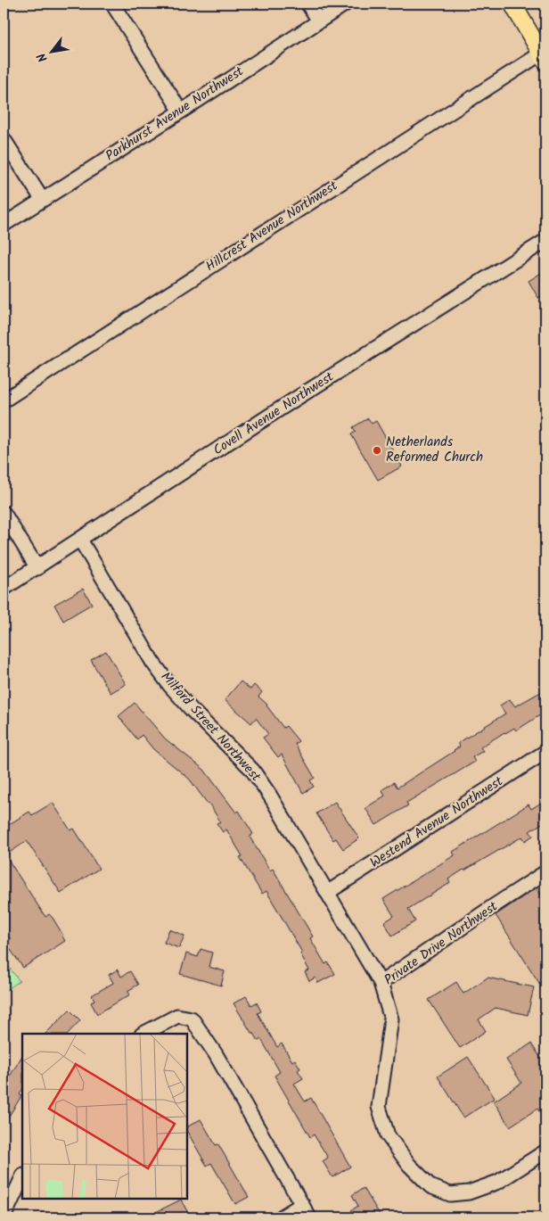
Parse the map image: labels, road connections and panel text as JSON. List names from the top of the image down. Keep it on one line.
{"streets":{"street":["Parkhurst Avenue Northwest","Hillcrest Avenue Northwest","Covell Avenue Northwest","Milford Street Northwest","Westend Avenue Northwest","Private Drive Northwest"]},"crossings":[["Covell Avenue Northwest","Milford Street Northwest"],["Milford Street Northwest","Westend Avenue Northwest"],["Milford Street Northwest","Private Drive Northwest"]],"places":["Netherlands Reformed Church"],"north":"bottom left"}
